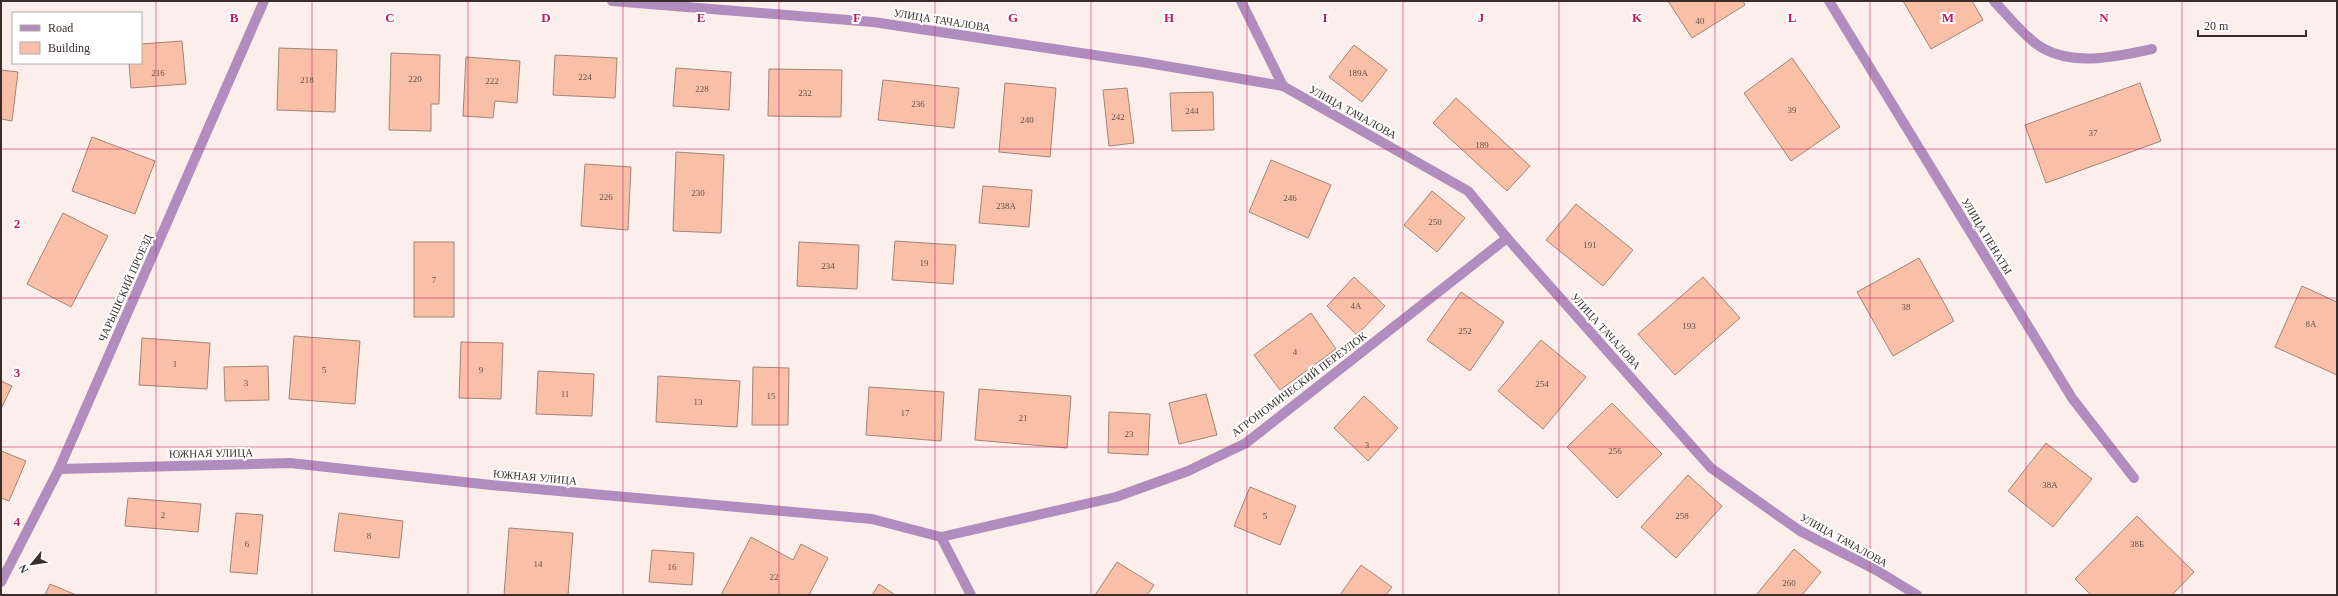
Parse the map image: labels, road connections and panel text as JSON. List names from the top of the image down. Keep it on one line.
{"streets":{"street":["УЛИЦА ТАЧАЛОВА","УЛИЦА ПЕНАТЫ","ЧАРЫШСКИЙ ПРОЕЗД","АГРОНОМИЧЕСКИЙ ПЕРЕУЛОК","ЮЖНАЯ УЛИЦА"]},"crossings":[["УЛИЦА ТАЧАЛОВА","АГРОНОМИЧЕСКИЙ ПЕРЕУЛОК"],["ЧАРЫШСКИЙ ПРОЕЗД","ЮЖНАЯ УЛИЦА"],["АГРОНОМИЧЕСКИЙ ПЕРЕУЛОК","ЮЖНАЯ УЛИЦА"]],"house_numbers":["40","216","189А","224","220","218","222","228","232","236","39","244","242","240","37","189","230","226","246","238А","250","191","19","234","7","4А","38","8А","193","252","4","1","5","9","3","254","11","15","13","17","21","23","3","256","38А","2","5","258","8","6","38Б","14","16","22","260"],"legend":["Road","Building"],"scale_bar":"20 m","north":"bottom left","grid":{"columns":["B","C","D","E","F","G","H","I","J","K","L","M","N"],"rows":["2","3","4"]}}
